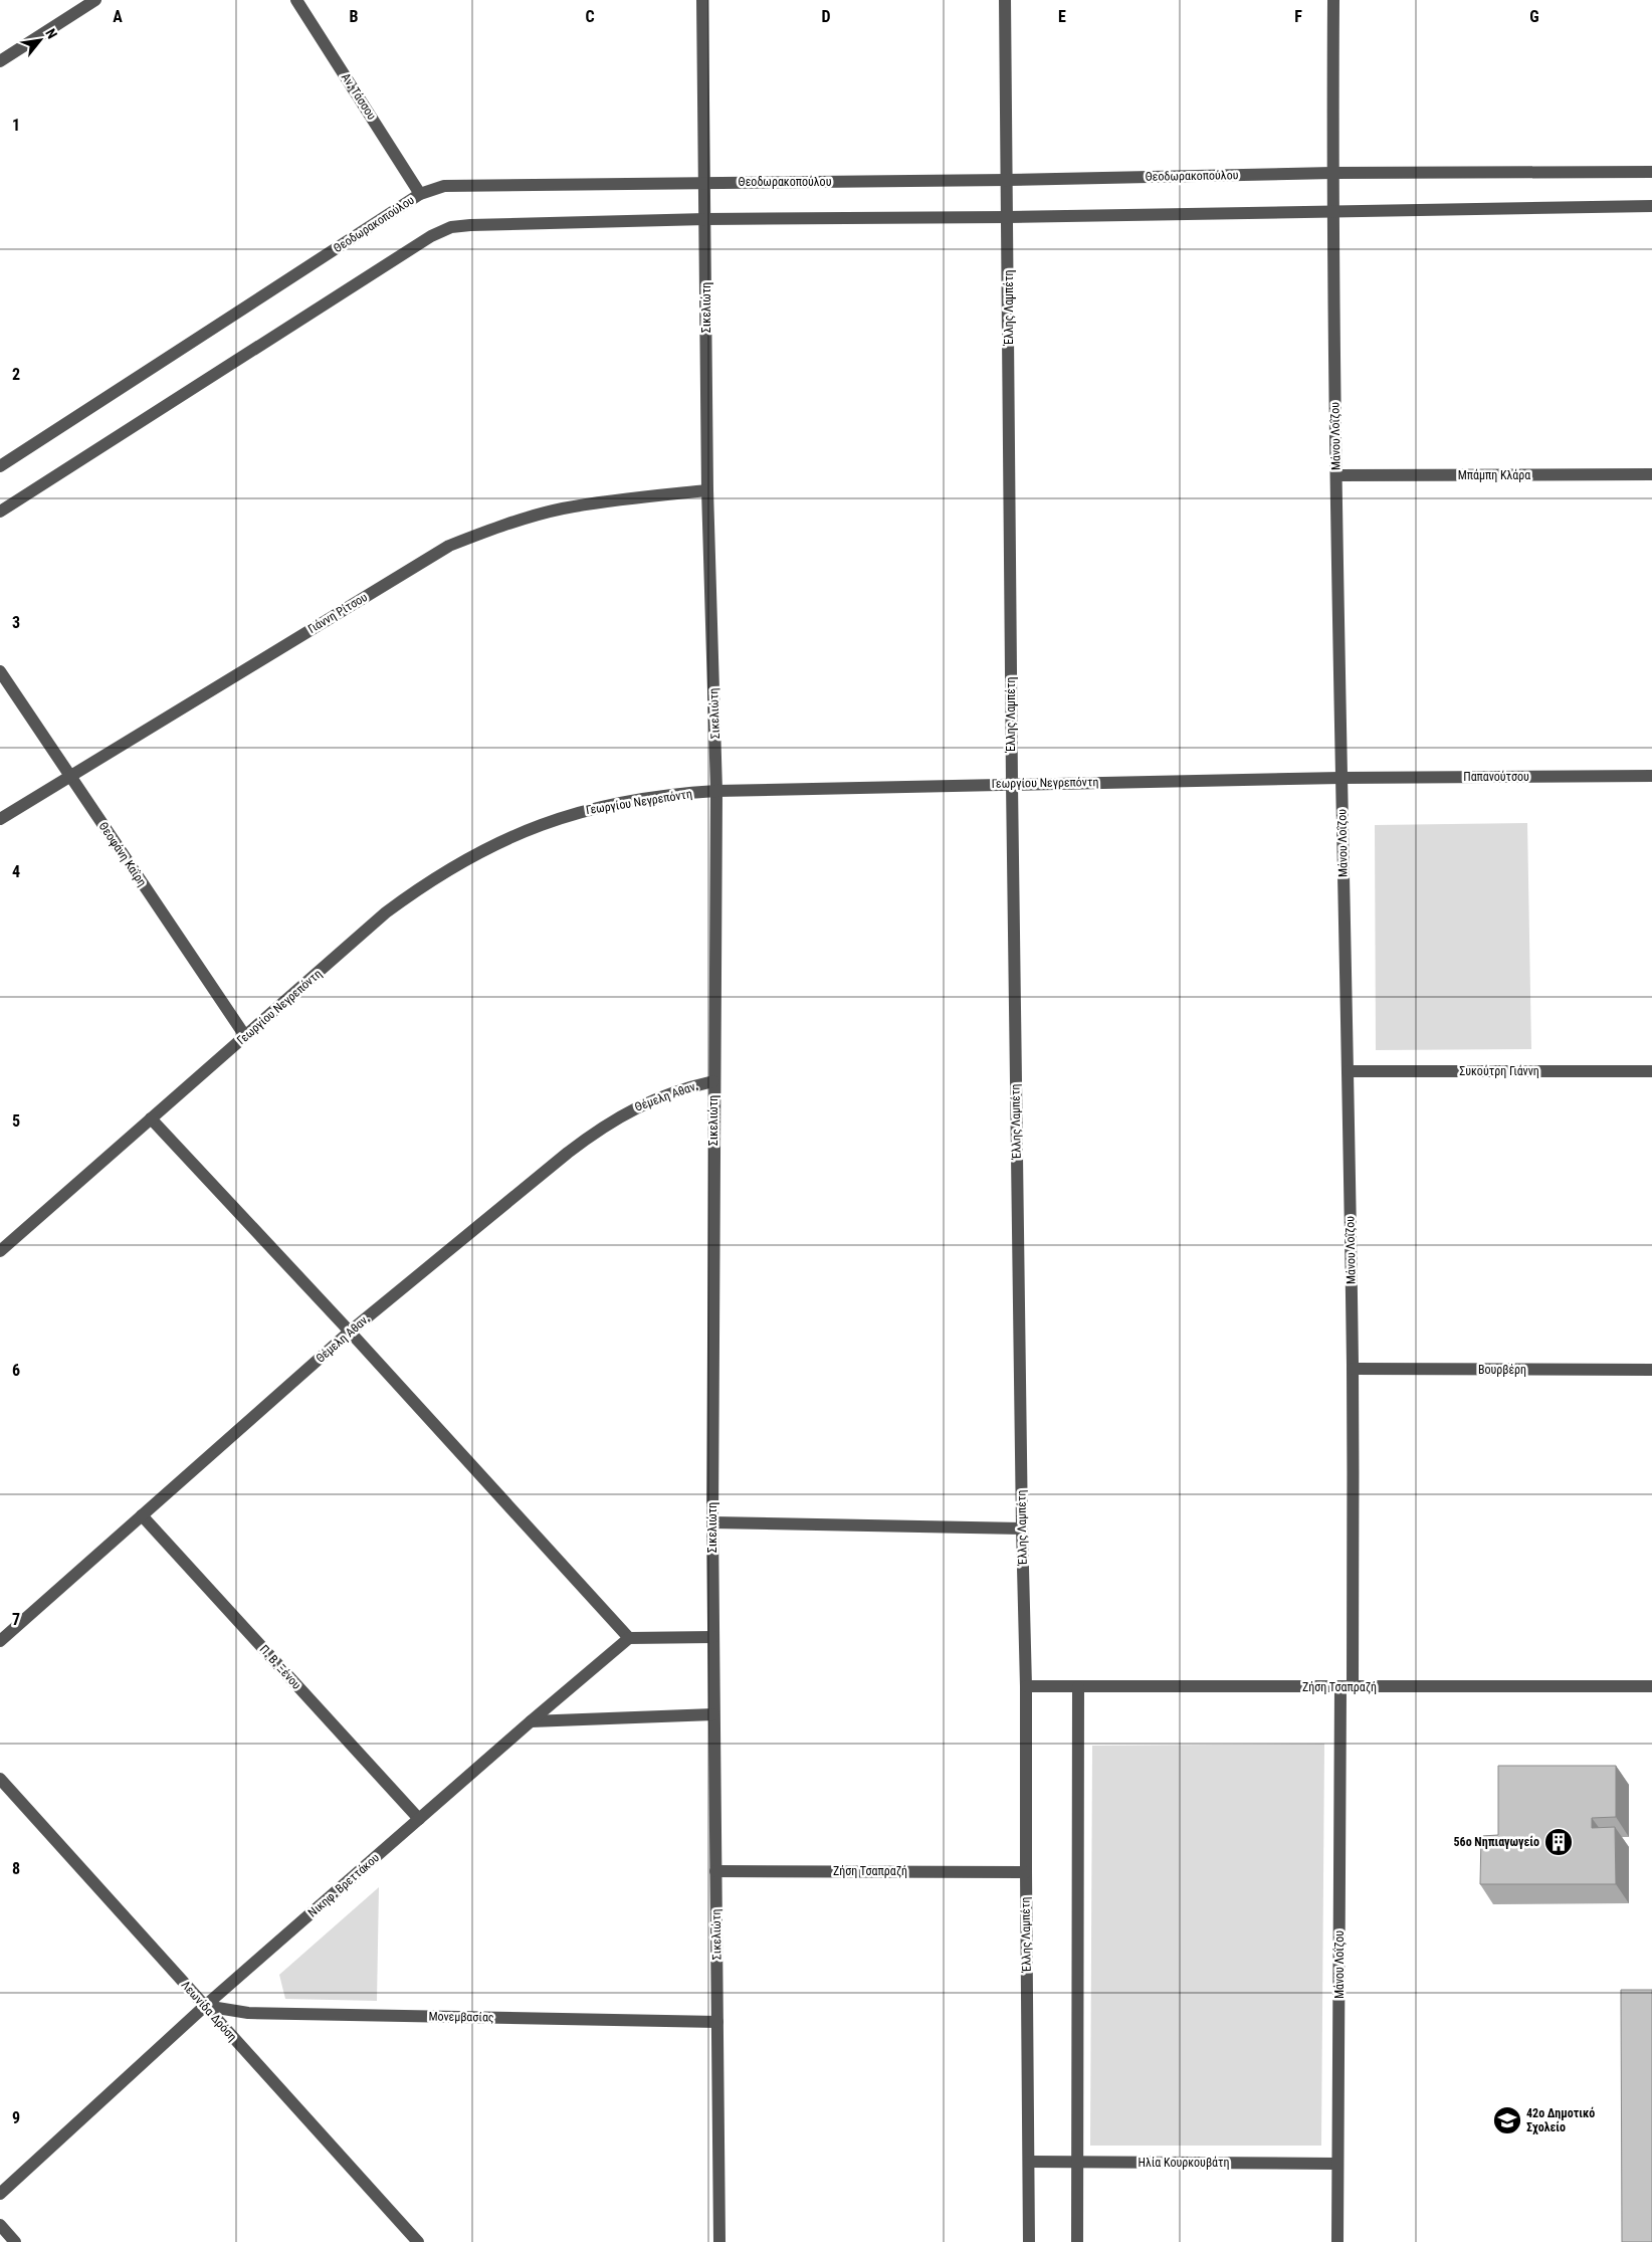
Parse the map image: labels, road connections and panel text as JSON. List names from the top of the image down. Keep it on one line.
{"streets":{"street":["Αν. Τάσσου","Θεοδωρακοπούλου","Σικελιώτη","Έλλης Λαμπέτη","Μάνου Λοΐζου","Μπάμπη Κλάρα","Γιάννη Ρίτσου","Παπανούτσου","Γεωργίου Νεγρεπόντη","Θεοφάνη Καΐρη","Συκούτρη Γιάννη","Θέμελη Αθαν.","Βουρβέρη","Π. Β. Ξένου","Ζήση Τσαπραζή","Νικηφ. Βρεττάκου","Λεωνίδα Δρόση","Μονεμβασίας","Ηλία Κουρκουβάτη"]},"crossings":[["Αν. Τάσσου","Θεοδωρακοπούλου"],["Θεοδωρακοπούλου","Σικελιώτη"],["Θεοδωρακοπούλου","Έλλης Λαμπέτη"],["Θεοδωρακοπούλου","Μάνου Λοΐζου"],["Σικελιώτη","Γιάννη Ρίτσου"],["Σικελιώτη","Γεωργίου Νεγρεπόντη"],["Σικελιώτη","Θέμελη Αθαν."],["Σικελιώτη","Ζήση Τσαπραζή"],["Σικελιώτη","Μονεμβασίας"],["Έλλης Λαμπέτη","Γεωργίου Νεγρεπόντη"],["Έλλης Λαμπέτη","Ζήση Τσαπραζή"],["Έλλης Λαμπέτη","Ηλία Κουρκουβάτη"],["Μάνου Λοΐζου","Μπάμπη Κλάρα"],["Μάνου Λοΐζου","Παπανούτσου"],["Μάνου Λοΐζου","Γεωργίου Νεγρεπόντη"],["Μάνου Λοΐζου","Συκούτρη Γιάννη"],["Μάνου Λοΐζου","Βουρβέρη"],["Μάνου Λοΐζου","Ζήση Τσαπραζή"],["Μάνου Λοΐζου","Ηλία Κουρκουβάτη"],["Γιάννη Ρίτσου","Θεοφάνη Καΐρη"],["Παπανούτσου","Γεωργίου Νεγρεπόντη"],["Γεωργίου Νεγρεπόντη","Θεοφάνη Καΐρη"],["Θέμελη Αθαν.","Π. Β. Ξένου"],["Π. Β. Ξένου","Νικηφ. Βρεττάκου"],["Νικηφ. Βρεττάκου","Λεωνίδα Δρόση"],["Νικηφ. Βρεττάκου","Μονεμβασίας"],["Λεωνίδα Δρόση","Μονεμβασίας"]],"places":{"building":["56ο Νηπιαγωγείο"],"school or university":["42ο Δημοτικό Σχολείο"]},"north":"top right","grid":{"columns":["A","B","C","D","E","F","G"],"rows":["1","2","3","4","5","6","7","8","9"]}}
